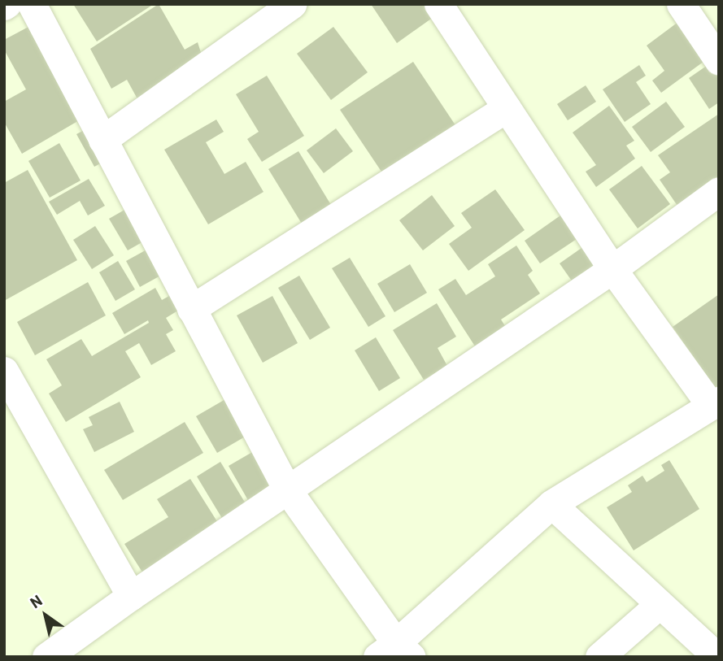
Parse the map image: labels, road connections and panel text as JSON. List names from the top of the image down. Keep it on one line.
{"north":"top left"}
